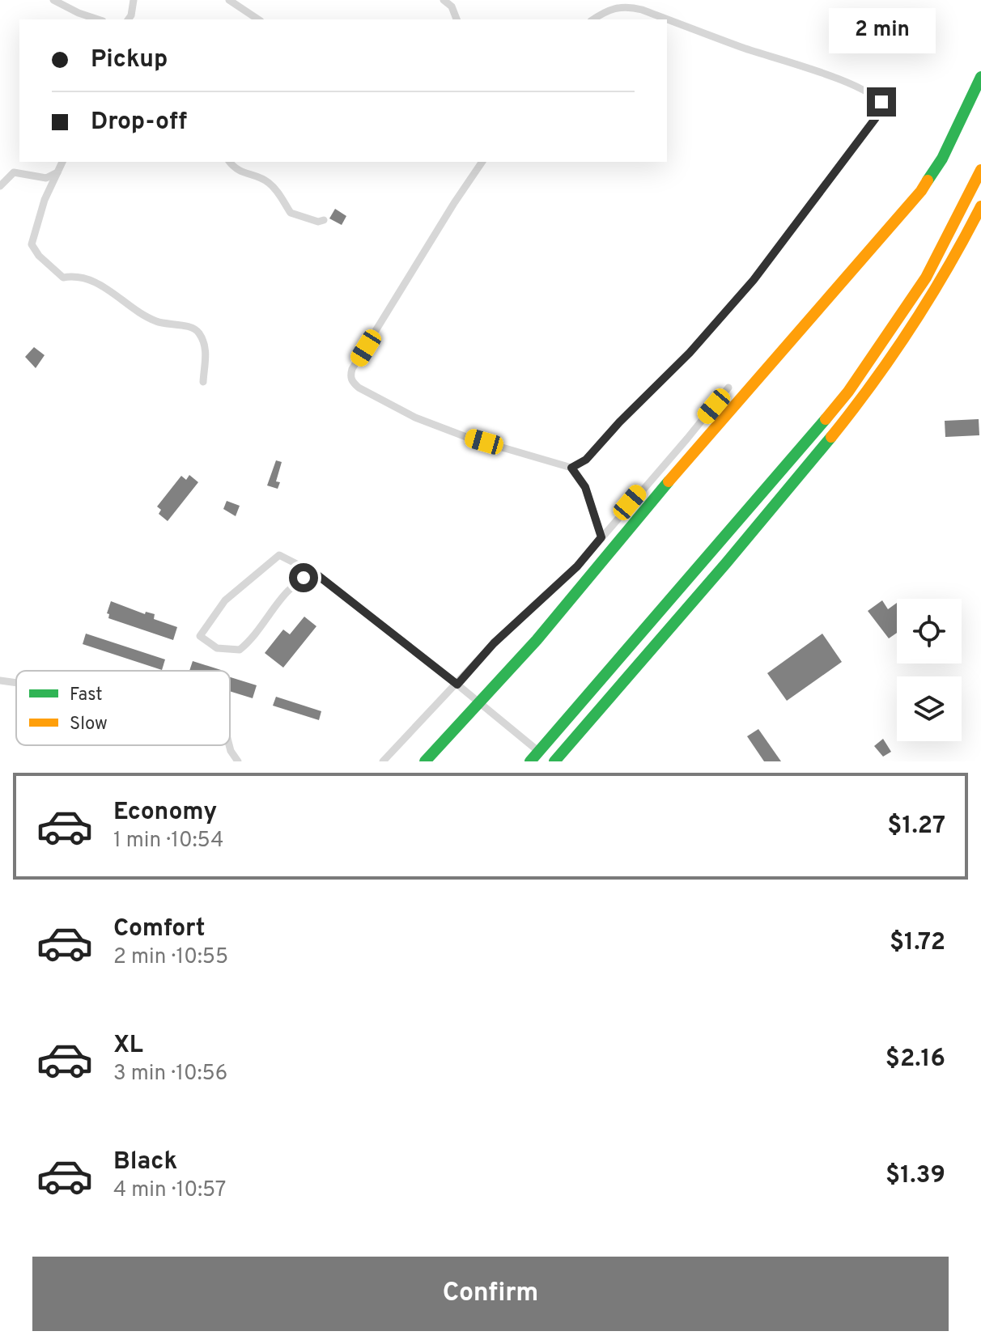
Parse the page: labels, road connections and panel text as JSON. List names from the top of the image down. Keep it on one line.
{"legend":["Fast","Slow"],"page":{"bubble":"2 min","banner":["Pickup","Drop-off"],"list":[{"name":"Economy","note":"1 min · 10:54","value":"$1.27"},{"name":"Comfort","note":"2 min · 10:55","value":"$1.72"},{"name":"XL","note":"3 min · 10:56","value":"$2.16"},{"name":"Black","note":"4 min · 10:57","value":"$1.39"}],"buttons":"Confirm"}}
